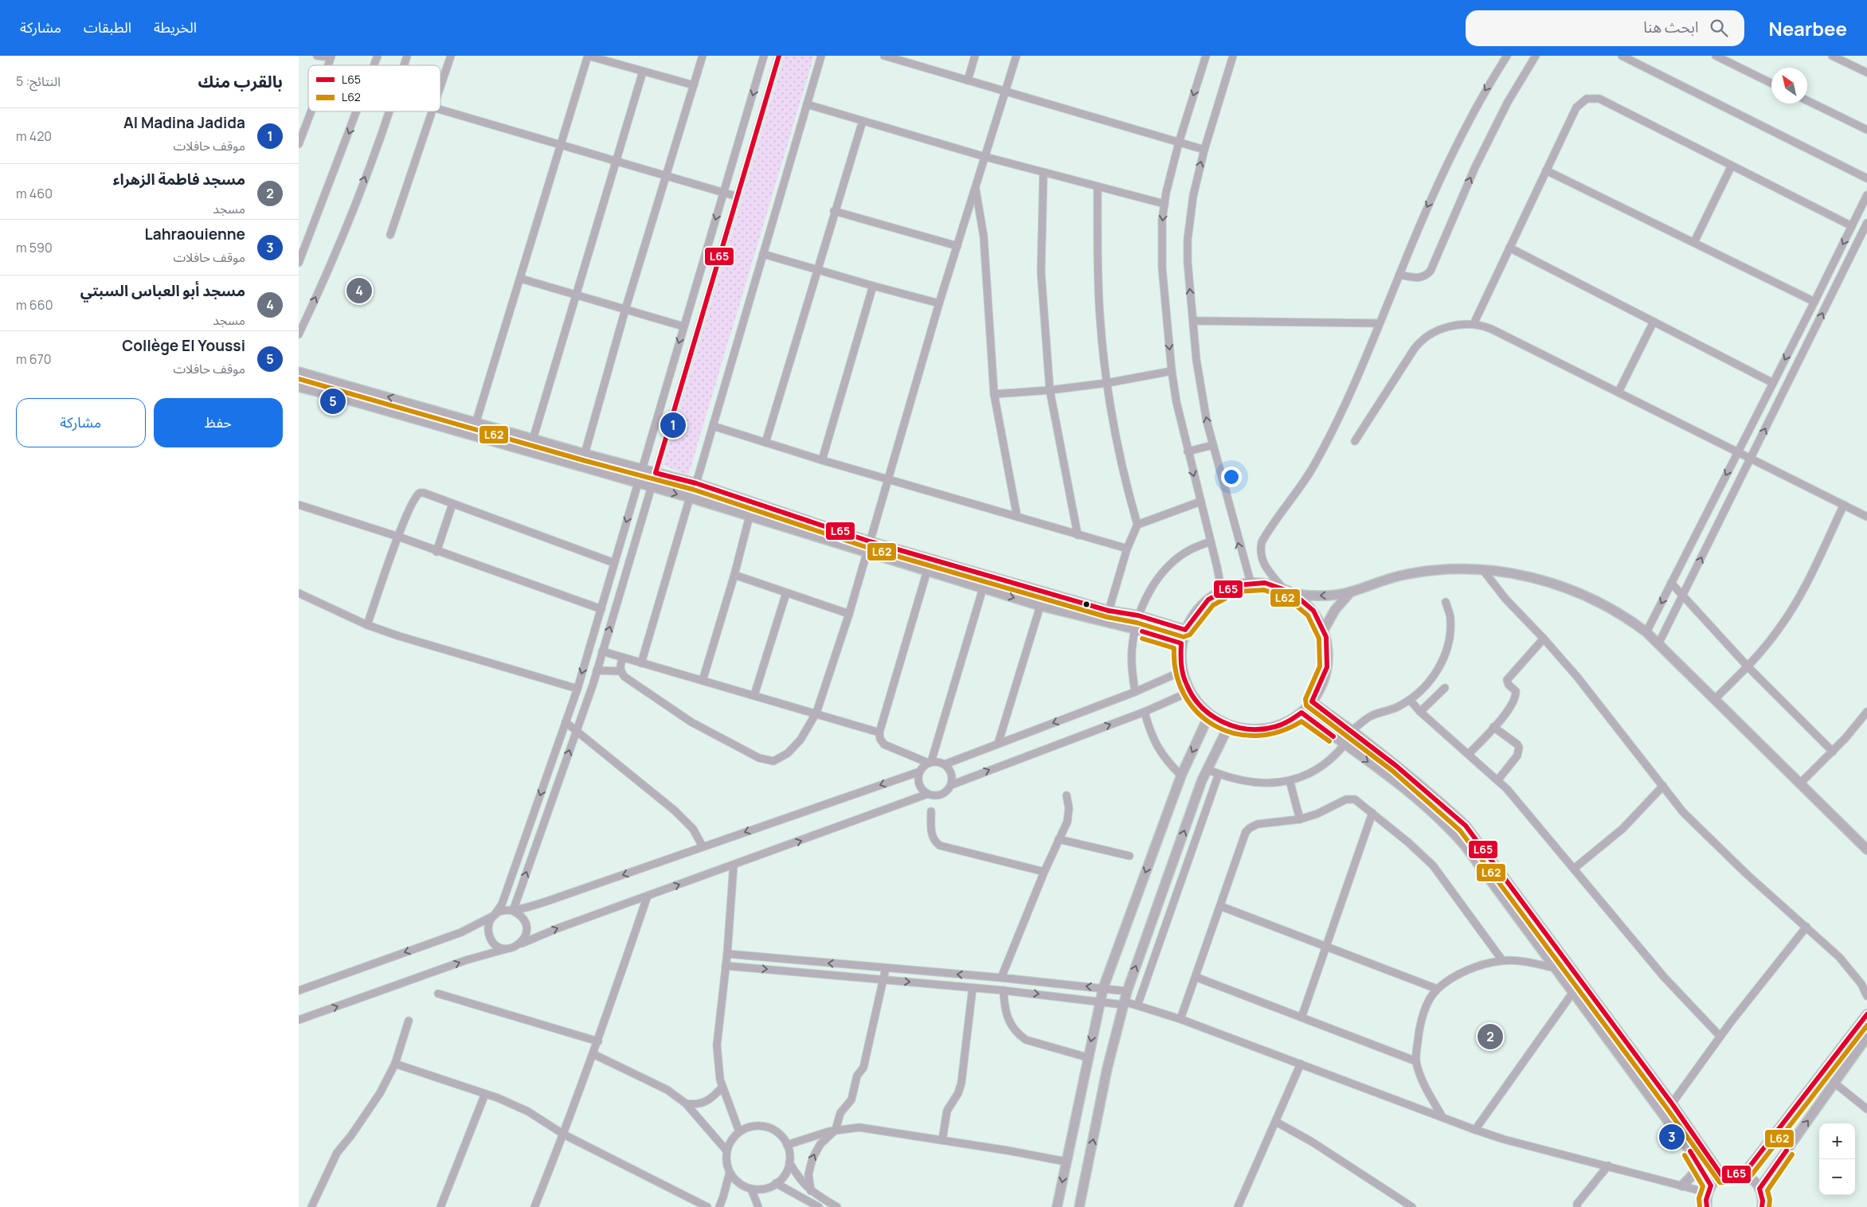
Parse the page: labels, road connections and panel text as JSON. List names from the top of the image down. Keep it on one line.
{"lines":["transit line L65","transit line L62"],"legend":["L65","L62"],"north":"top left","page":{"header":"Nearbee","search":"ابحث هنا","nav":["الخريطة","الطبقات","مشاركة"],"heading":["بالقرب منك","النتائج: 5"],"list":[{"mark":"1","name":"Al Madina Jadida","note":"موقف حافلات","value":"420 m"},{"mark":"2","name":"مسجد فاطمة الزهراء","note":"مسجد","value":"460 m"},{"mark":"3","name":"Lahraouienne","note":"موقف حافلات","value":"590 m"},{"mark":"4","name":"مسجد أبو العباس السبتي","note":"مسجد","value":"660 m"},{"mark":"5","name":"Collège El Youssi","note":"موقف حافلات","value":"670 m"}],"pins":["4","5","1","2","3"],"buttons":["حفظ","مشاركة"],"map_buttons":["+","−"]}}
